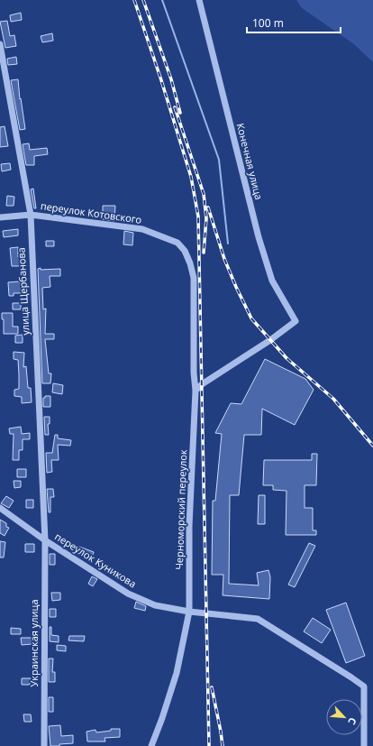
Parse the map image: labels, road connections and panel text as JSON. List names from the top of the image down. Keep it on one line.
{"streets":{"street":["Конечная улица","переулок Котовского","улица Щербанова","Черноморский переулок","переулок Куникова","Украинская улица"]},"crossings":[["Конечная улица","Черноморский переулок"],["переулок Котовского","улица Щербанова"],["переулок Котовского","Черноморский переулок"],["улица Щербанова","переулок Куникова"],["улица Щербанова","Украинская улица"],["Черноморский переулок","переулок Куникова"],["переулок Куникова","Украинская улица"]],"scale_bar":"100 m","north":"bottom right"}
